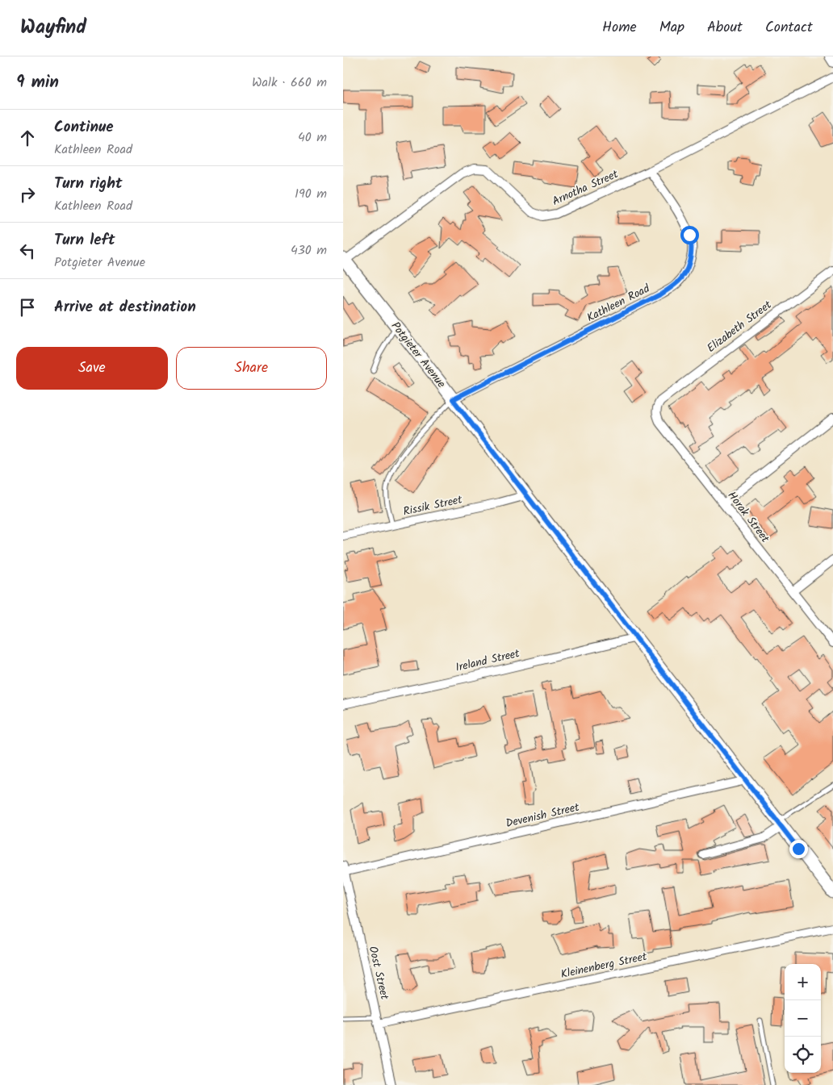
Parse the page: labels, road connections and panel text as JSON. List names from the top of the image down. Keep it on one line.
{"streets":{"street":["Arnotha Street","Kathleen Road","Elizabeth Street","Potgieter Avenue","Rissik Street","Horak Street","Ireland Street","Devenish Street","Kleinenberg Street","Oost Street"]},"crossings":[["Arnotha Street","Kathleen Road"],["Arnotha Street","Potgieter Avenue"],["Kathleen Road","Potgieter Avenue"],["Elizabeth Street","Horak Street"],["Potgieter Avenue","Rissik Street"],["Potgieter Avenue","Ireland Street"],["Potgieter Avenue","Devenish Street"],["Devenish Street","Oost Street"],["Kleinenberg Street","Oost Street"]],"page":{"header":"Wayfind","nav":["Home","Map","About","Contact"],"heading":["9 min","Walk · 660 m"],"list":[["Continue","Kathleen Road","40 m"],["Turn right","Kathleen Road","190 m"],["Turn left","Potgieter Avenue","430 m"],"Arrive at destination"],"buttons":["Save","Share"],"map_buttons":["+","−"]}}
